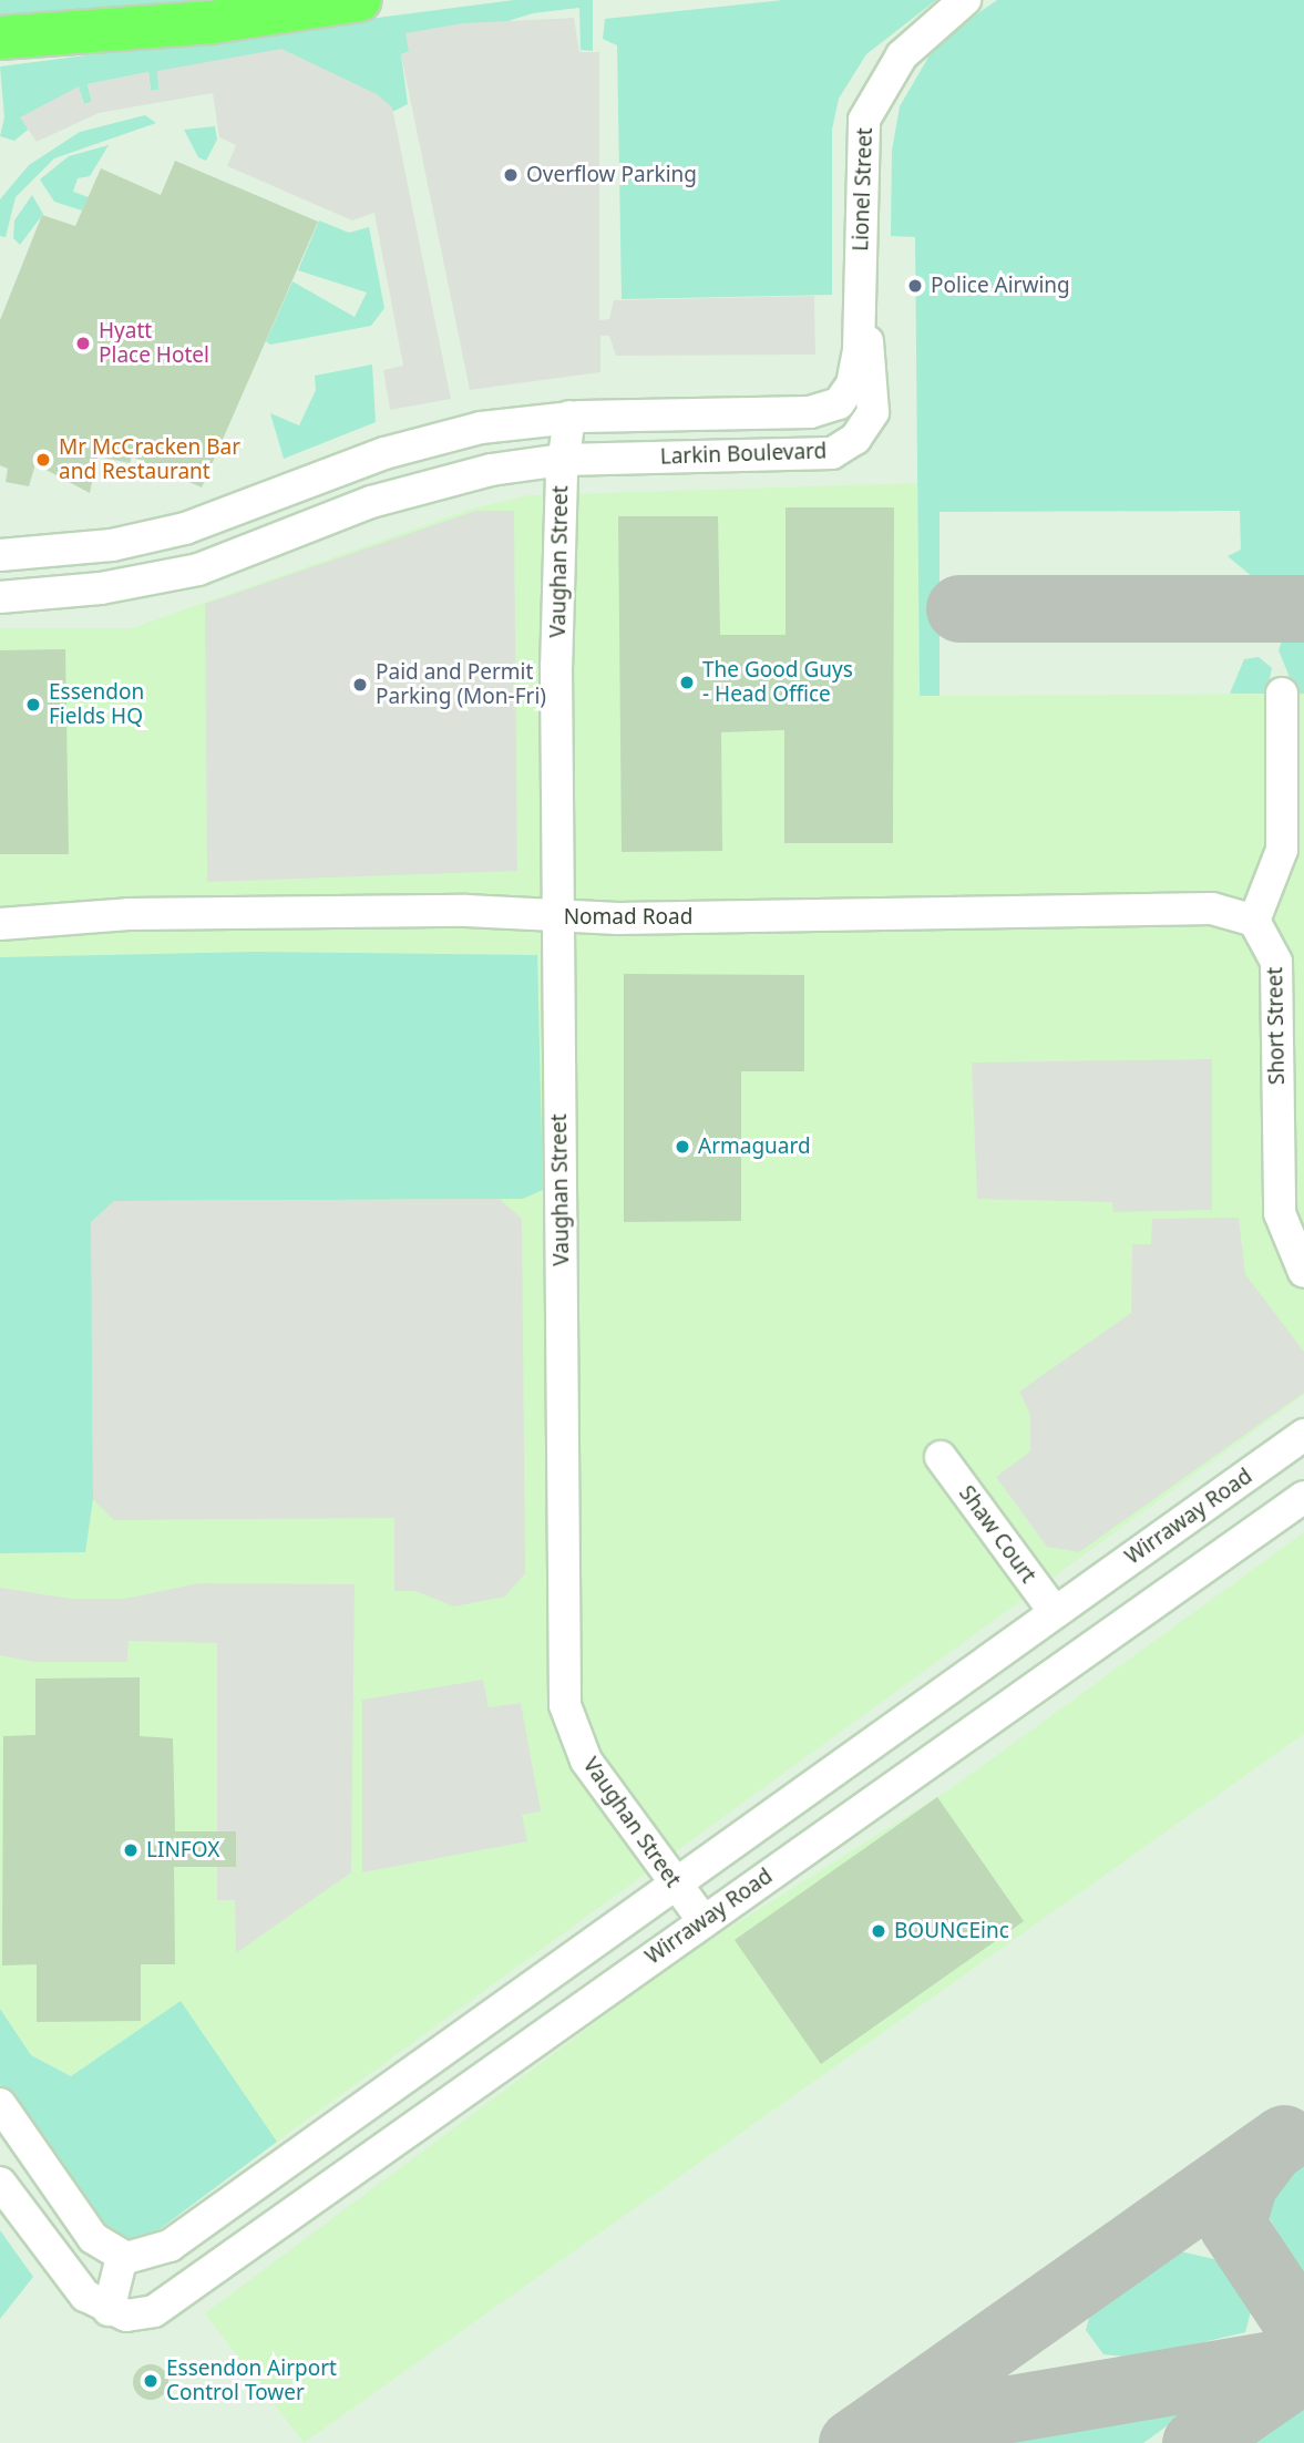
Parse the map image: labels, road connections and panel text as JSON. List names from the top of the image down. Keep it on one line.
{"streets":{"street":["Lionel Street","Larkin Boulevard","Vaughan Street","Nomad Road","Short Street","Wirraway Road","Shaw Court"]},"crossings":[["Lionel Street","Larkin Boulevard"],["Larkin Boulevard","Vaughan Street"],["Vaughan Street","Nomad Road"],["Vaughan Street","Wirraway Road"],["Nomad Road","Short Street"],["Wirraway Road","Shaw Court"]],"places":["Overflow Parking","Police Airwing","Hyatt Place Hotel","Mr McCracken Bar and Restaurant","The Good Guys - Head Office","Paid and Permit Parking (Mon-Fri)","Essendon Fields HQ","Armaguard","LINFOX","BOUNCEinc","Essendon Airport Control Tower"]}
